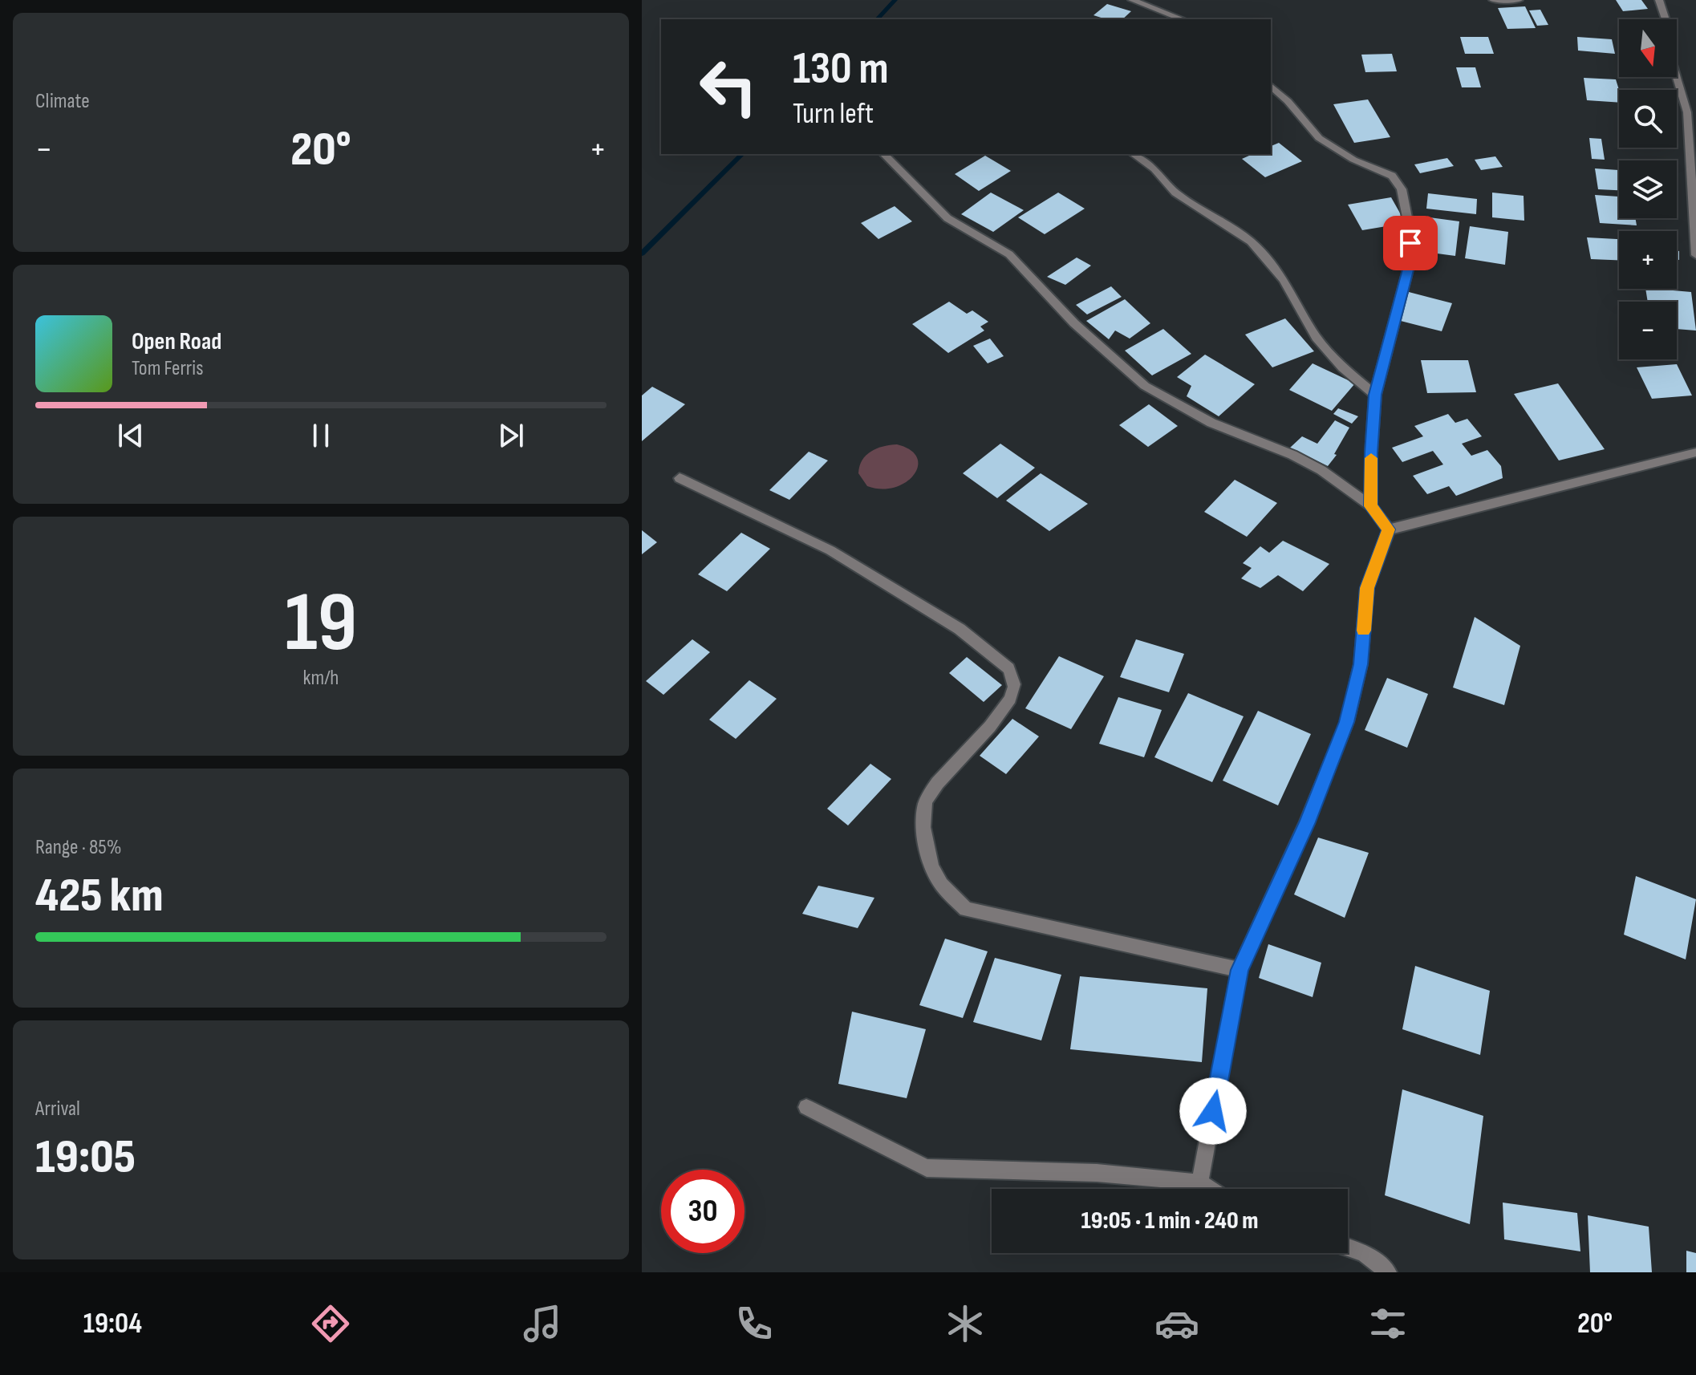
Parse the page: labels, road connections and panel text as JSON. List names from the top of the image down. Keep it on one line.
{"north":"bottom","page":{"tile":["Climate",["19","km/h"],["Range · 85%","425 km"],["Arrival","19:05"]],"map_buttons":["+","−"],"turn":["130 m","Turn left"],"heat":["−","20°","+"],"song":["Open Road","Tom Ferris"],"limit":"30","trip":"19:05 · 1 min · 240 m","tabs":["19:04","20°"]}}
